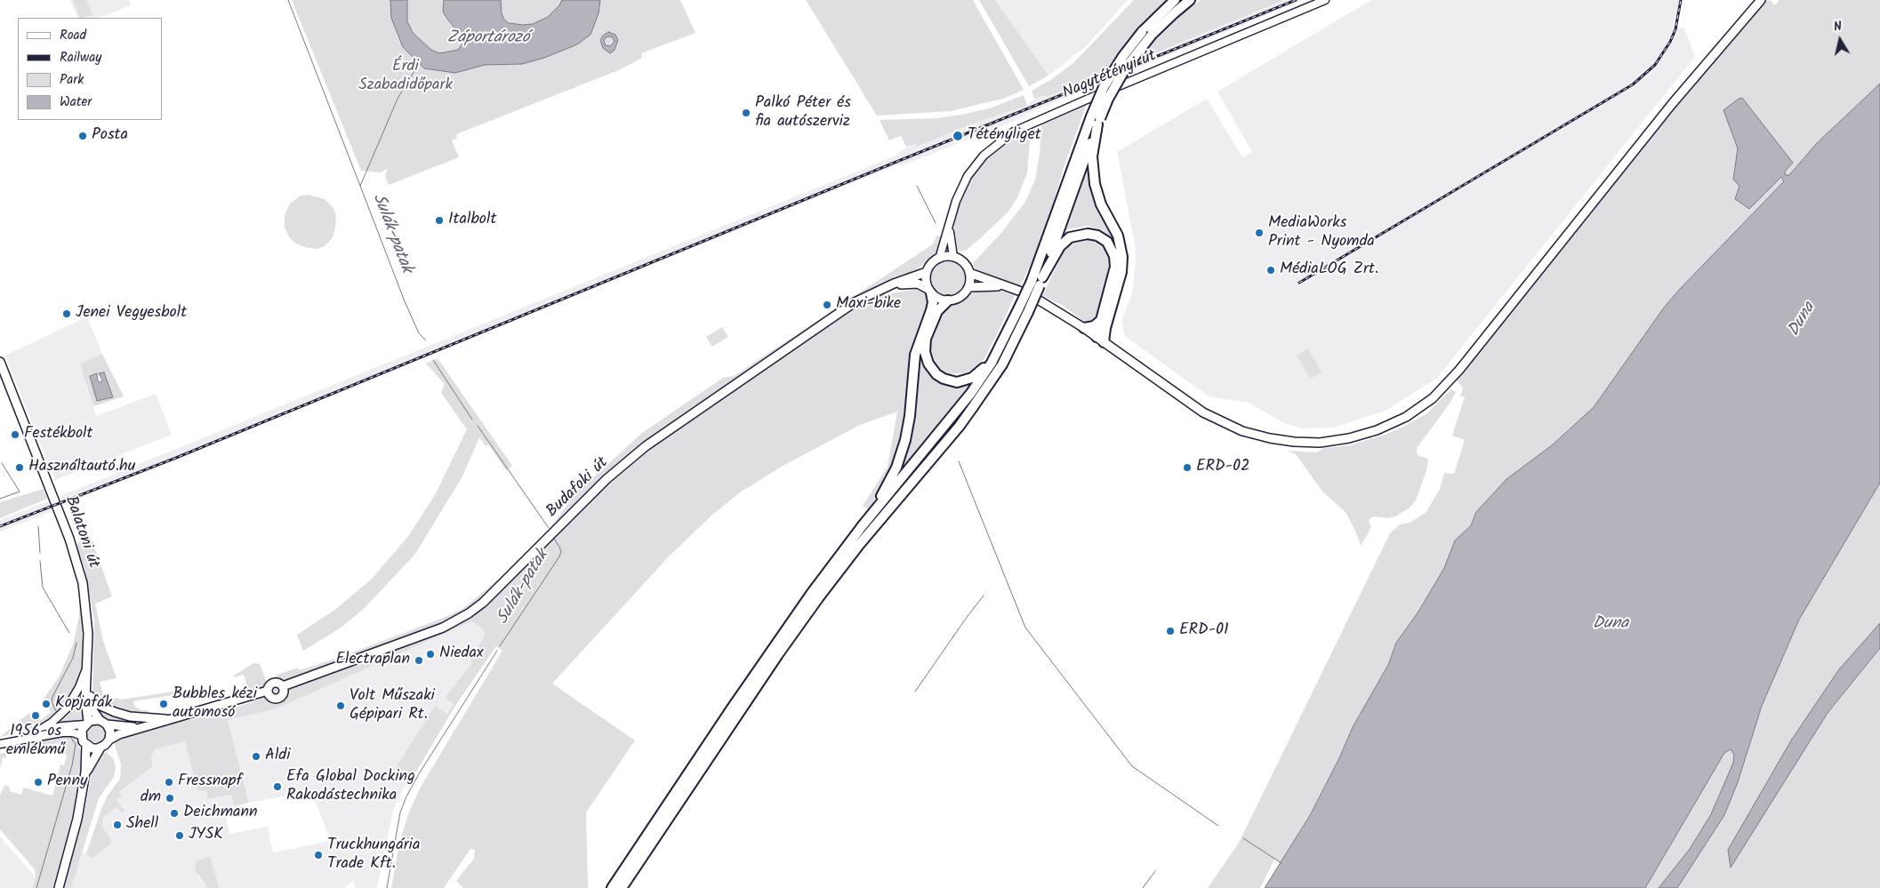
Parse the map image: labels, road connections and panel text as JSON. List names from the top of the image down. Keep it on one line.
{"streets":{"main road":["Nagytétényi út","Budafoki út","Balatoni út"]},"crossings":[["Nagytétényi út","Budafoki út"]],"water":["Záportározó","Sulák-patak","Duna"],"parks":["Érdi Szabadidőpark"],"places":["Palkó Péter és fia autószerviz","Posta","Tétényliget","Italbolt","MediaWorks Print - Nyomda","MédiaLOG Zrt.","Maxi-bike","Jenei Vegyesbolt","Festékbolt","Használtautó.hu","ERD-02","ERD-01","Niedax","Electraplan","Kopjafák","Bubbles kézi automosó","Volt Műszaki Gépipari Rt.","1956-os emlékmű","Aldi","Penny","Fressnapf","Efa Global Docking Rakodástechnika","dm","Deichmann","Shell","JYSK","Truckhungária Trade Kft."],"legend":["Road","Railway","Park","Water"],"north":"top"}
